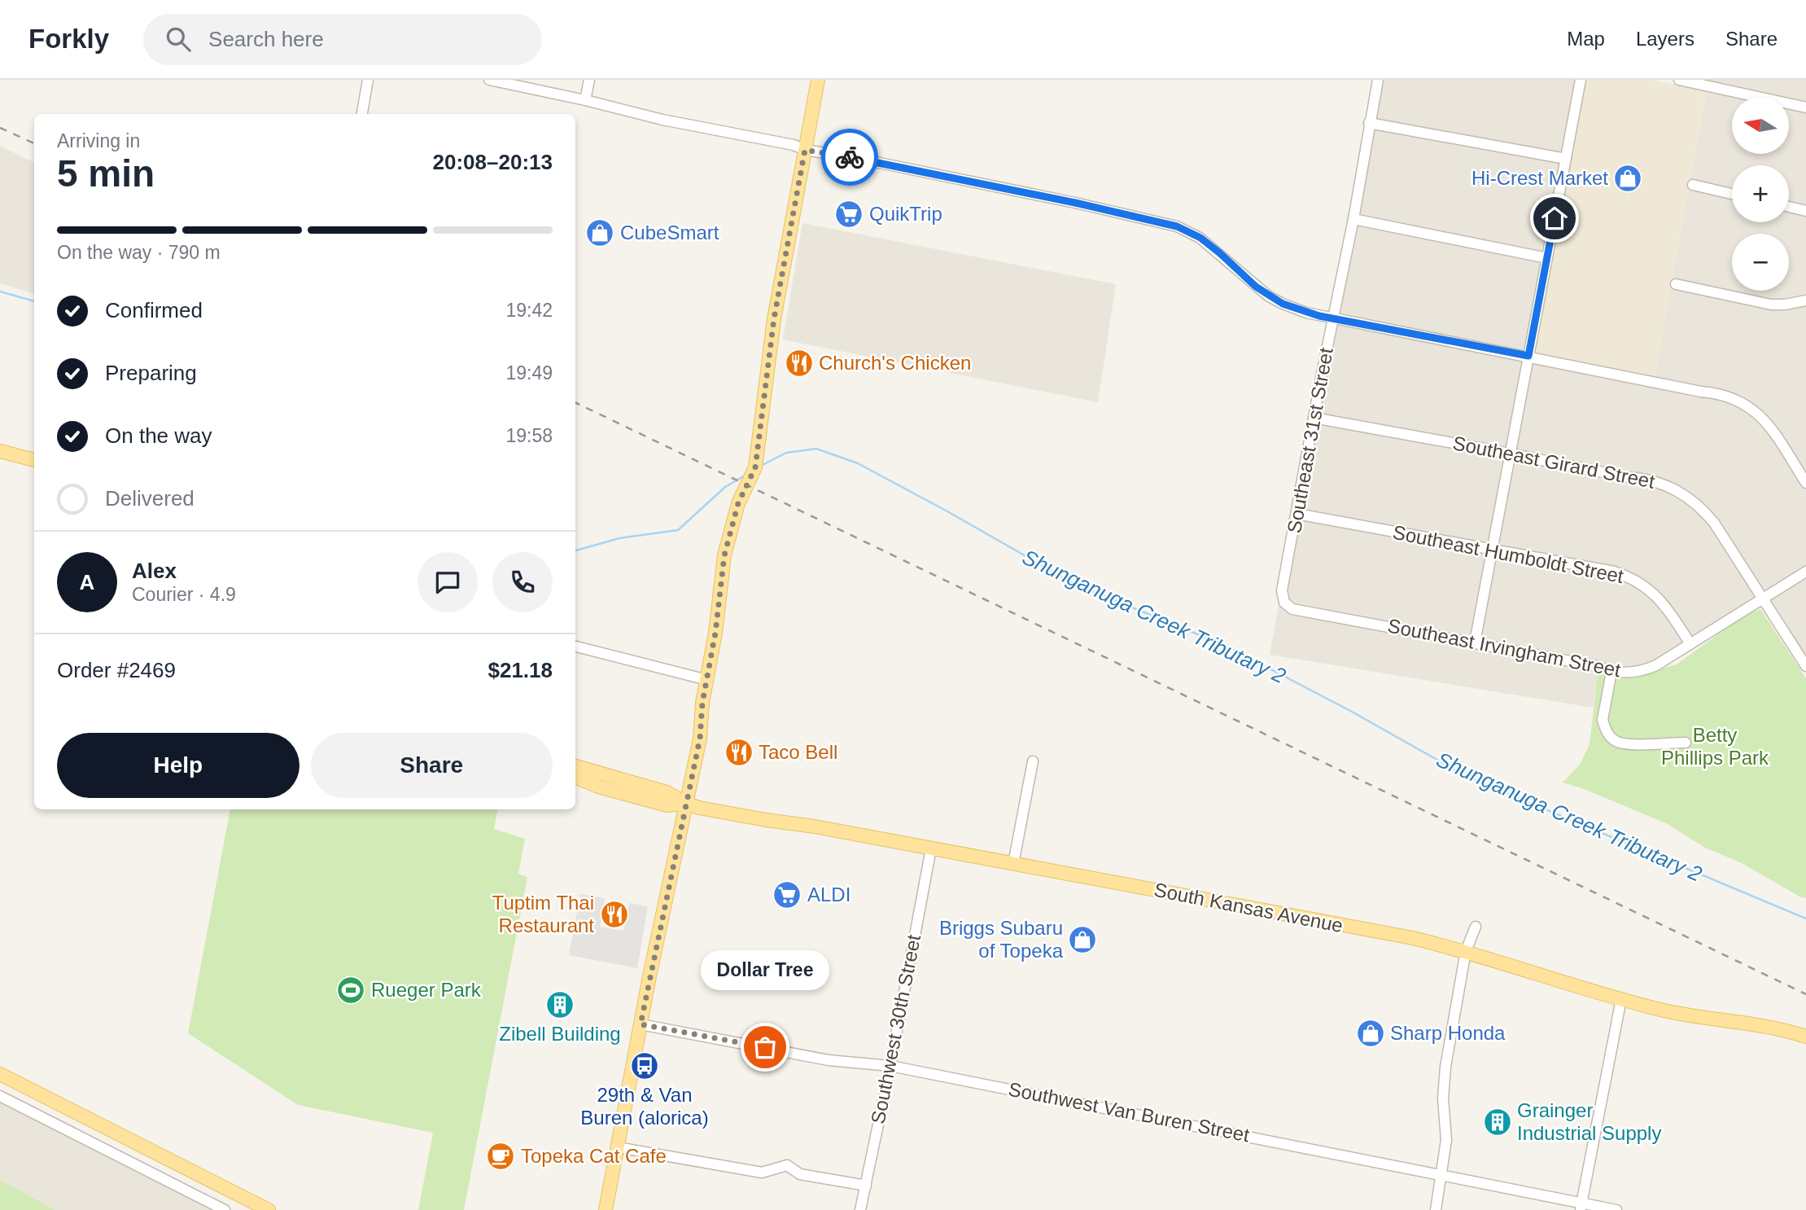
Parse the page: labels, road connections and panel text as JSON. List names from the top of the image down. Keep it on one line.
{"streets":{"main road":["South Kansas Avenue"],"street":["Southeast 31st Street","Southeast Girard Street","Southeast Humboldt Street","Southeast Irvingham Street","Southwest 30th Street","Southwest Van Buren Street"]},"crossings":[["Southeast 31st Street","Southeast Girard Street"],["Southeast 31st Street","Southeast Humboldt Street"],["Southeast 31st Street","Southeast Irvingham Street"],["Southeast Girard Street","Southeast Irvingham Street"],["Southeast Humboldt Street","Southeast Irvingham Street"],["South Kansas Avenue","Southwest 30th Street"],["Southwest 30th Street","Southwest Van Buren Street"]],"water":["Shunganuga Creek Tributary 2"],"parks":["Betty Phillips Park"],"places":{"shop":["Hi-Crest Market","CubeSmart","Briggs Subaru of Topeka","Sharp Honda"],"supermarket":["QuikTrip","ALDI"],"restaurant":["Church's Chicken","Taco Bell","Tuptim Thai Restaurant"],"sports":["Rueger Park"],"building":["Zibell Building","Grainger Industrial Supply"],"other":["Dollar Tree"],"bus stop":["29th & Van Buren (alorica)"],"cafe":["Topeka Cat Cafe"]},"north":"left","page":{"header":"Forkly","search":"Search here","nav":["Map","Layers","Share"],"map_buttons":["+","−"],"heading":["5 min","Arriving in","20:08–20:13"],"panel":["Alex","Courier · 4.9","Order #2469","$21.18"],"bar":"On the way · 790 m","list":[["Confirmed","19:42"],["Preparing","19:49"],["On the way","19:58"],"Delivered"],"round":"A","buttons":["Help","Share"],"bubble":"Dollar Tree"}}
